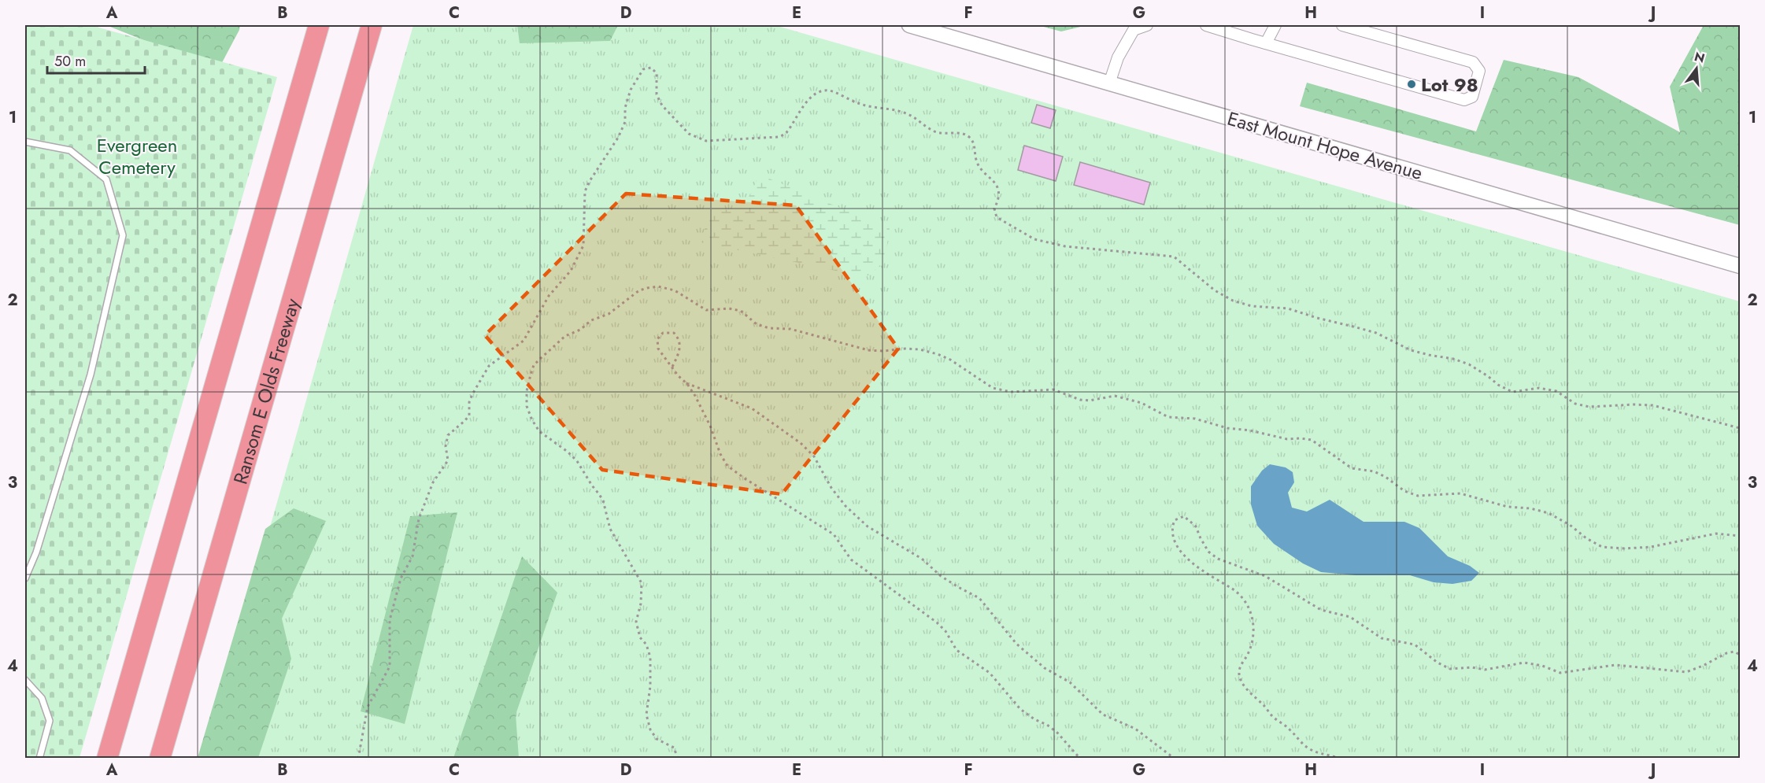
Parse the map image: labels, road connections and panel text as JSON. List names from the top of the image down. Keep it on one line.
{"streets":{"highway":["Ransom E Olds Freeway"],"street":["East Mount Hope Avenue"]},"parks":["Evergreen Cemetery"],"places":["Lot 98"],"scale_bar":"50 m","north":"top","grid":{"columns":["A","B","C","D","E","F","G","H","I","J"],"rows":["1","2","3","4"]}}
